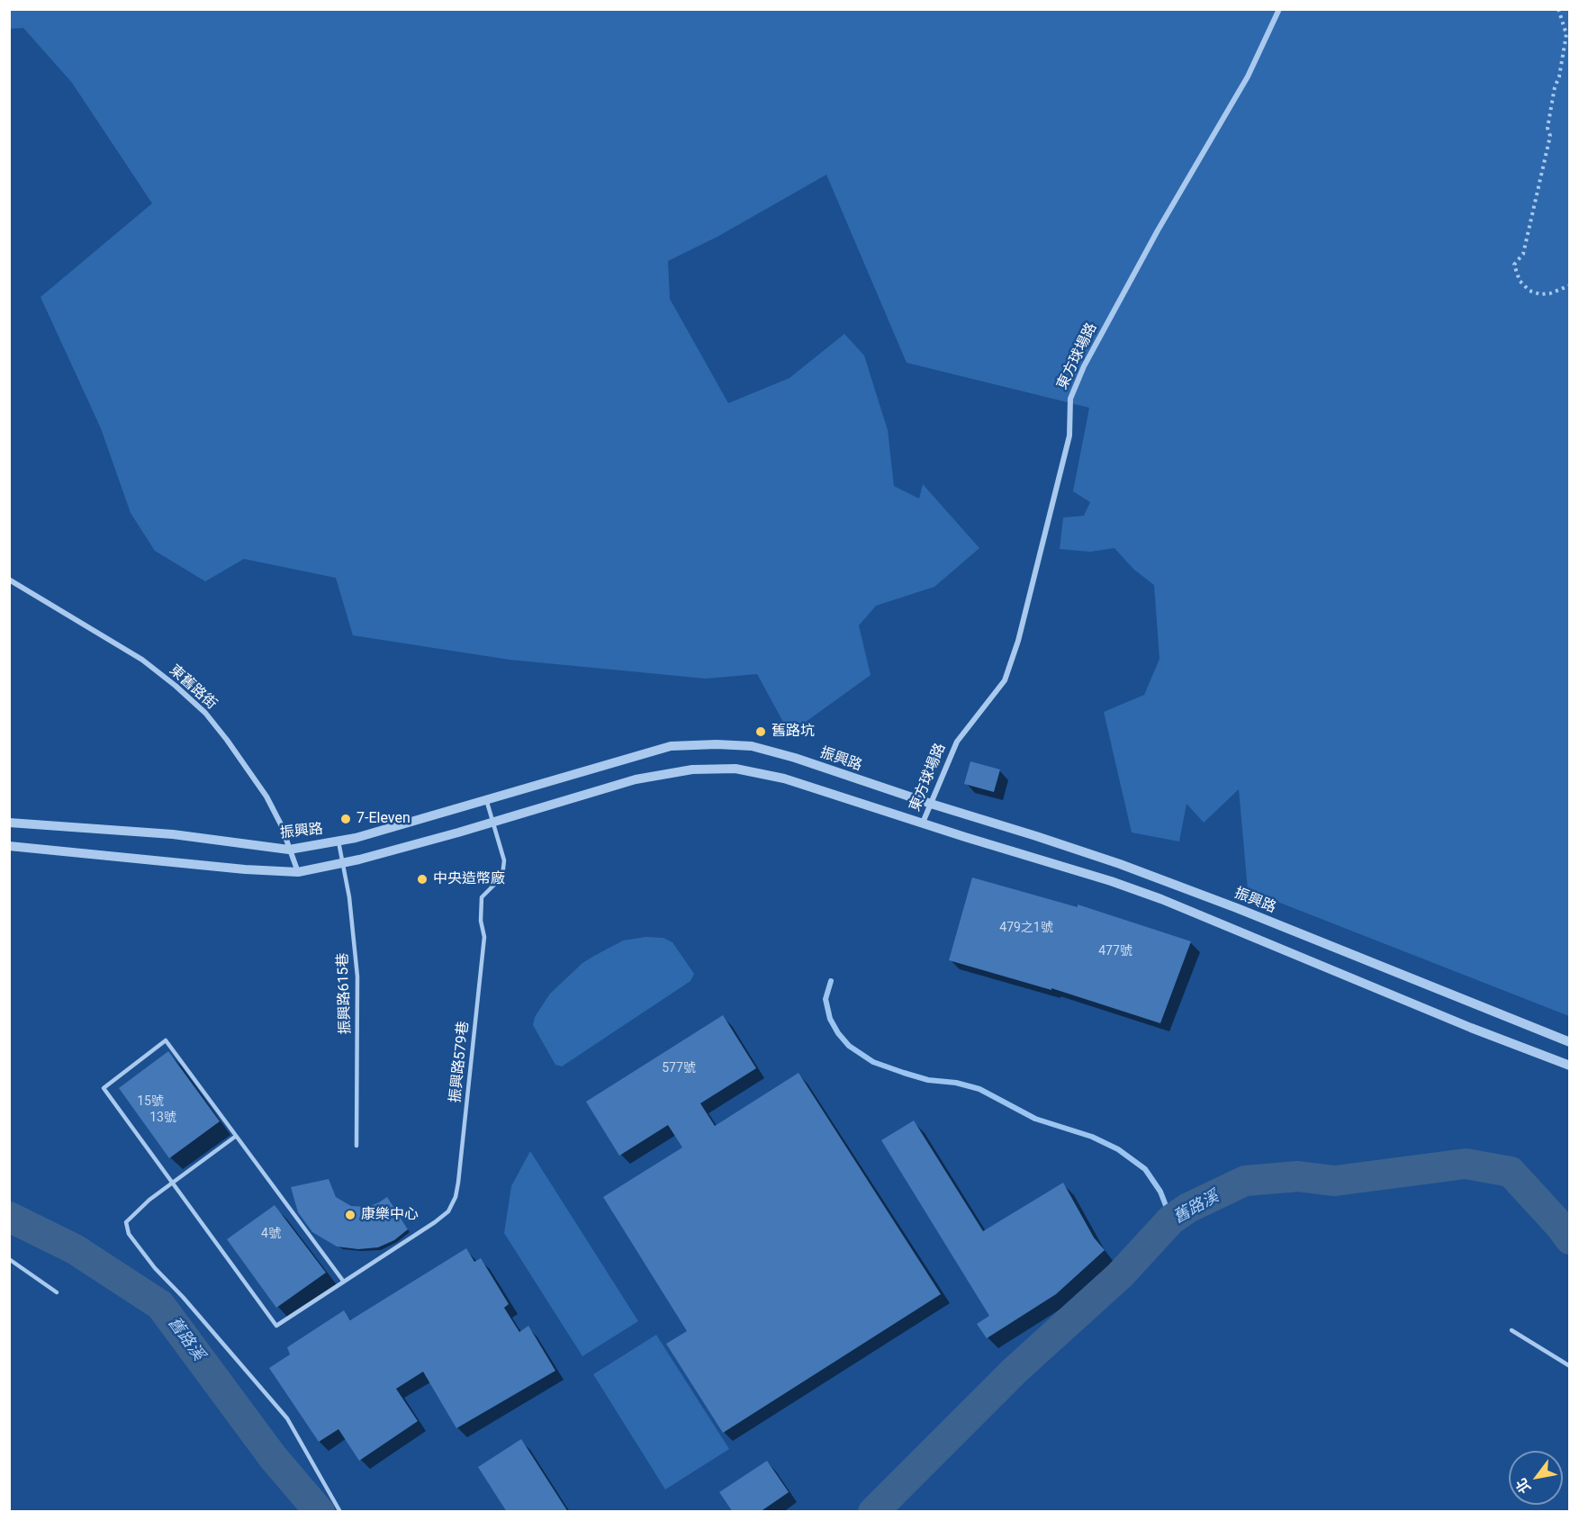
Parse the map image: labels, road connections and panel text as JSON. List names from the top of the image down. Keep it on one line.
{"streets":{"street":["東方球場路","東舊路街","振興路"],"lane":["振興路615巷","振興路579巷"]},"crossings":[["東方球場路","振興路"],["東舊路街","振興路"],["振興路","振興路615巷"],["振興路","振興路579巷"]],"water":["舊路溪"],"places":["舊路坑","7-Eleven","中央造幣廠","康樂中心"],"house_numbers":["479之1號","477號","577號","15號","13號","4號"],"north":"bottom left"}
